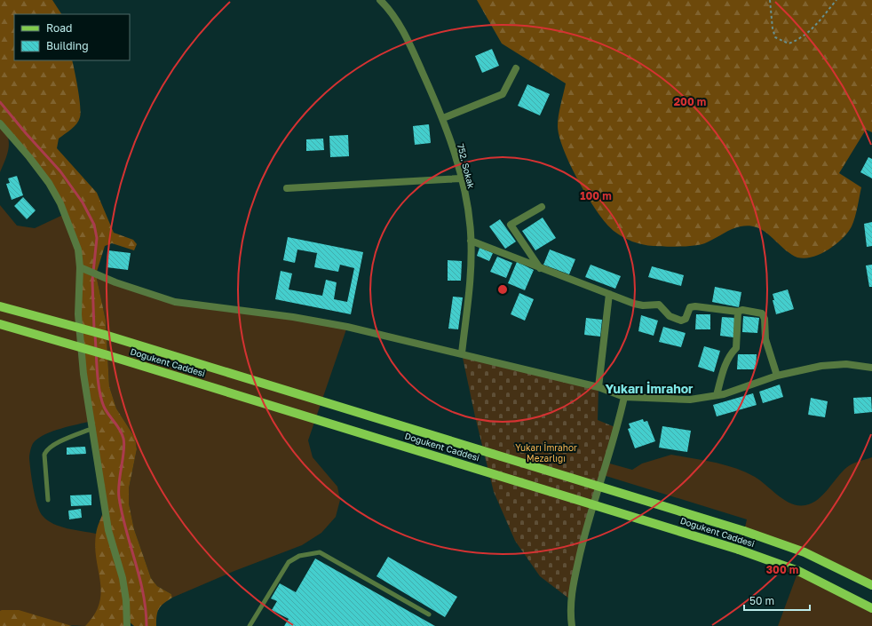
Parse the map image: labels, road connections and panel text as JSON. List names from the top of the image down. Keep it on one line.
{"streets":{"main road":["Doğukent Caddesi"],"street":["752. Sokak"]},"districts":["Yukarı İmrahor"],"parks":["Yukarı İmrahor Mezarlığı"],"legend":["Road","Building"],"scale_bar":"50 m","rings":["200 m","100 m","300 m"]}
